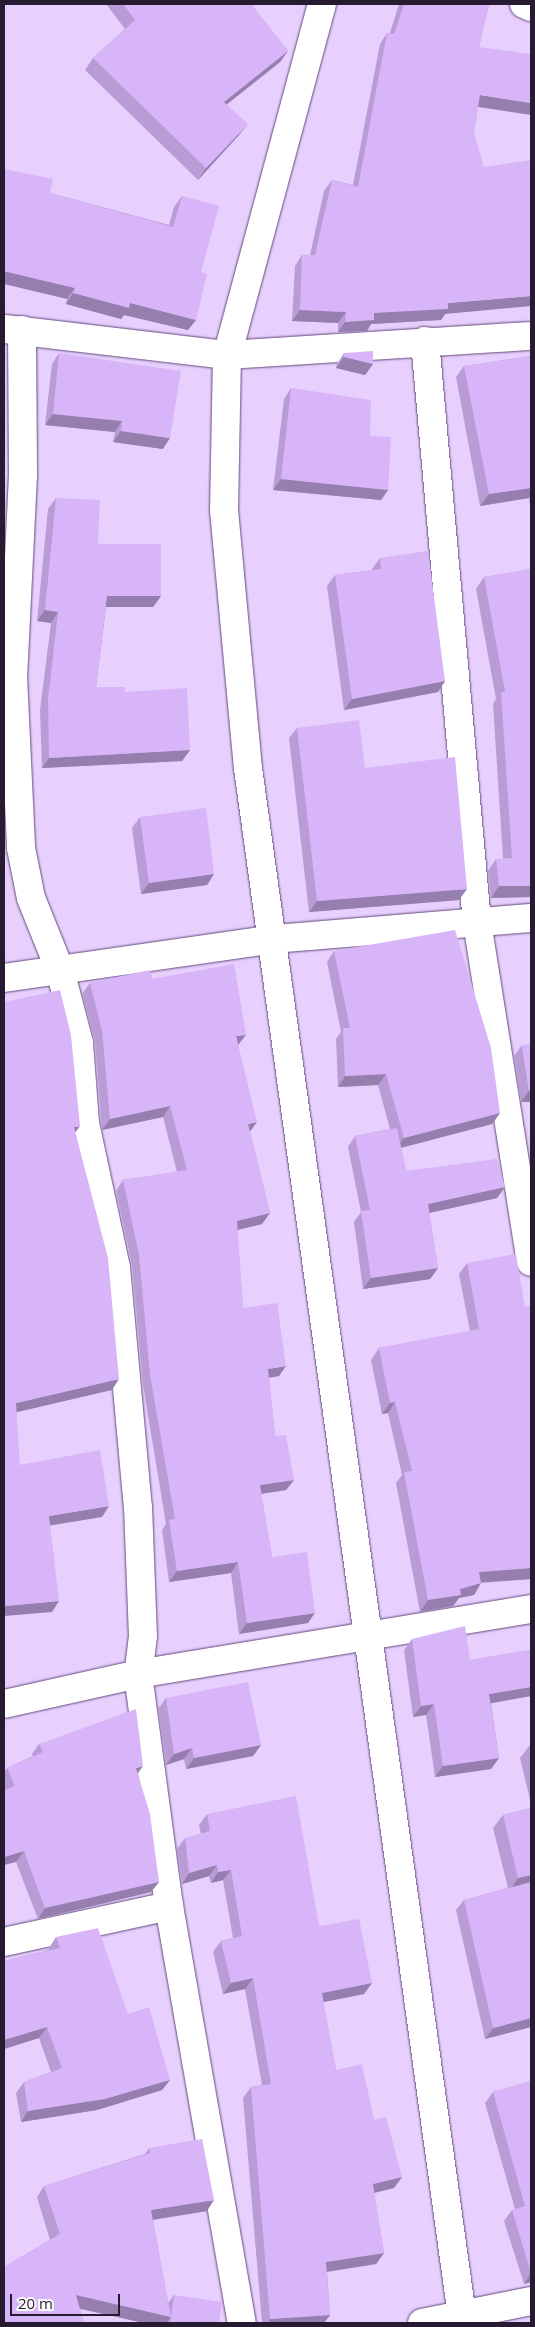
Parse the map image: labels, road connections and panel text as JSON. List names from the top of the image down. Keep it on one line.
{"scale_bar":"20 m"}
